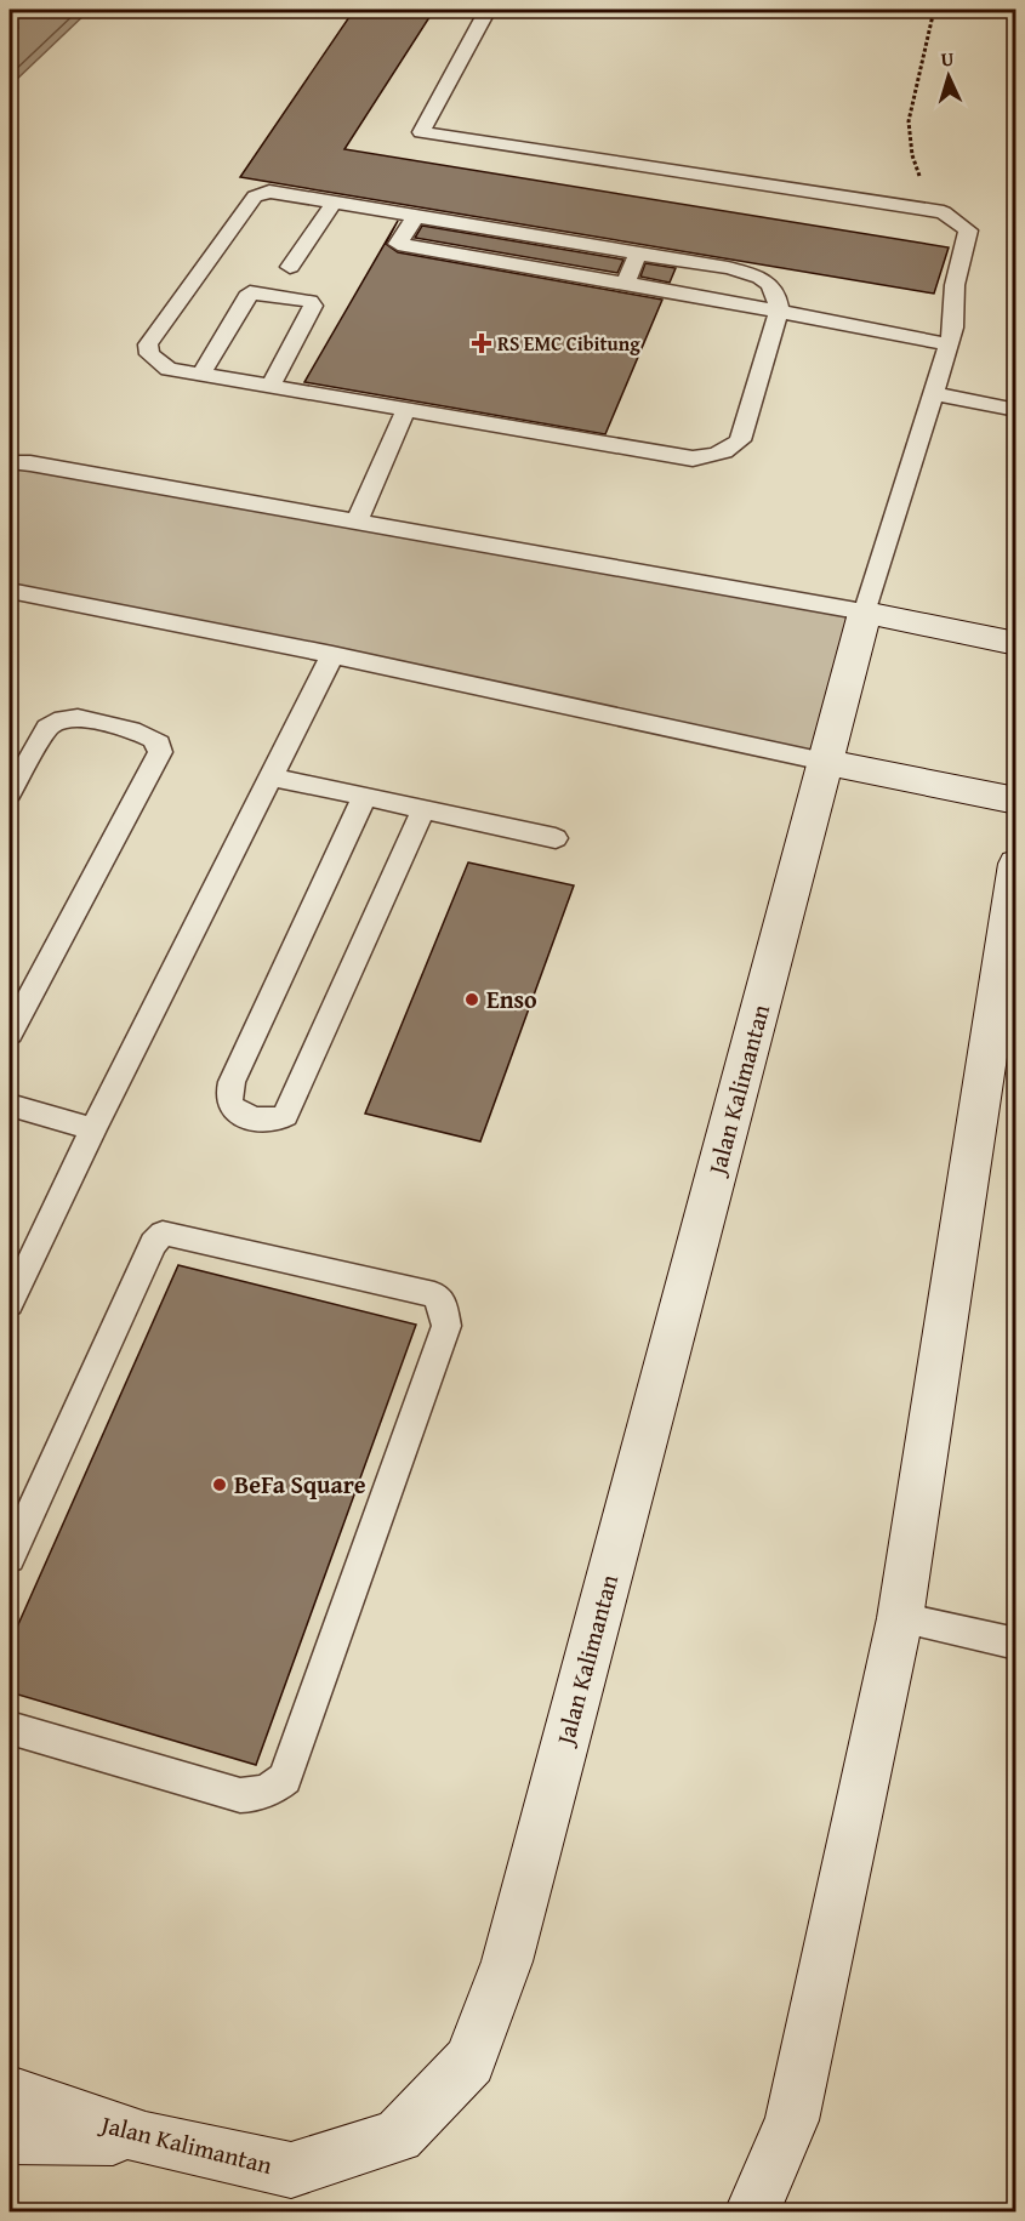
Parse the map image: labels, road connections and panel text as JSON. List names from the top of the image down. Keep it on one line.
{"streets":{"street":["Jalan Kalimantan"]},"places":{"health":["RS EMC Cibitung"],"other":["Enso","BeFa Square"]},"north":"top"}
